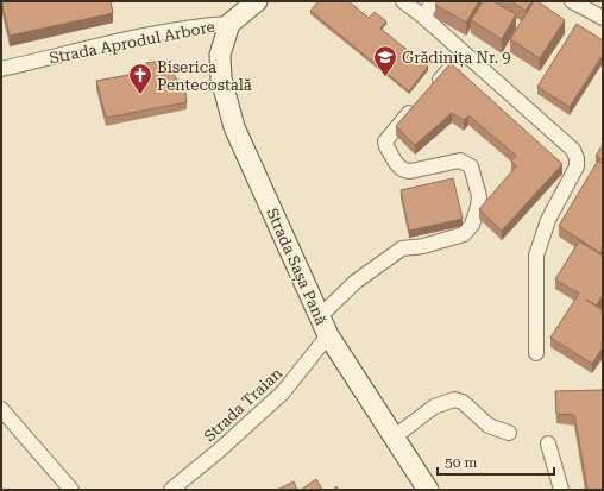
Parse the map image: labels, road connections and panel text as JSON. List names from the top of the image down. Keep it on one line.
{"streets":{"street":["Strada Aprodul Arbore","Strada Sașa Pană","Strada Traian"]},"crossings":[["Strada Aprodul Arbore","Strada Sașa Pană"],["Strada Sașa Pană","Strada Traian"]],"places":{"school or university":["Grădinița Nr. 9"],"church":["Biserica Pentecostală"]},"scale_bar":"50 m"}
